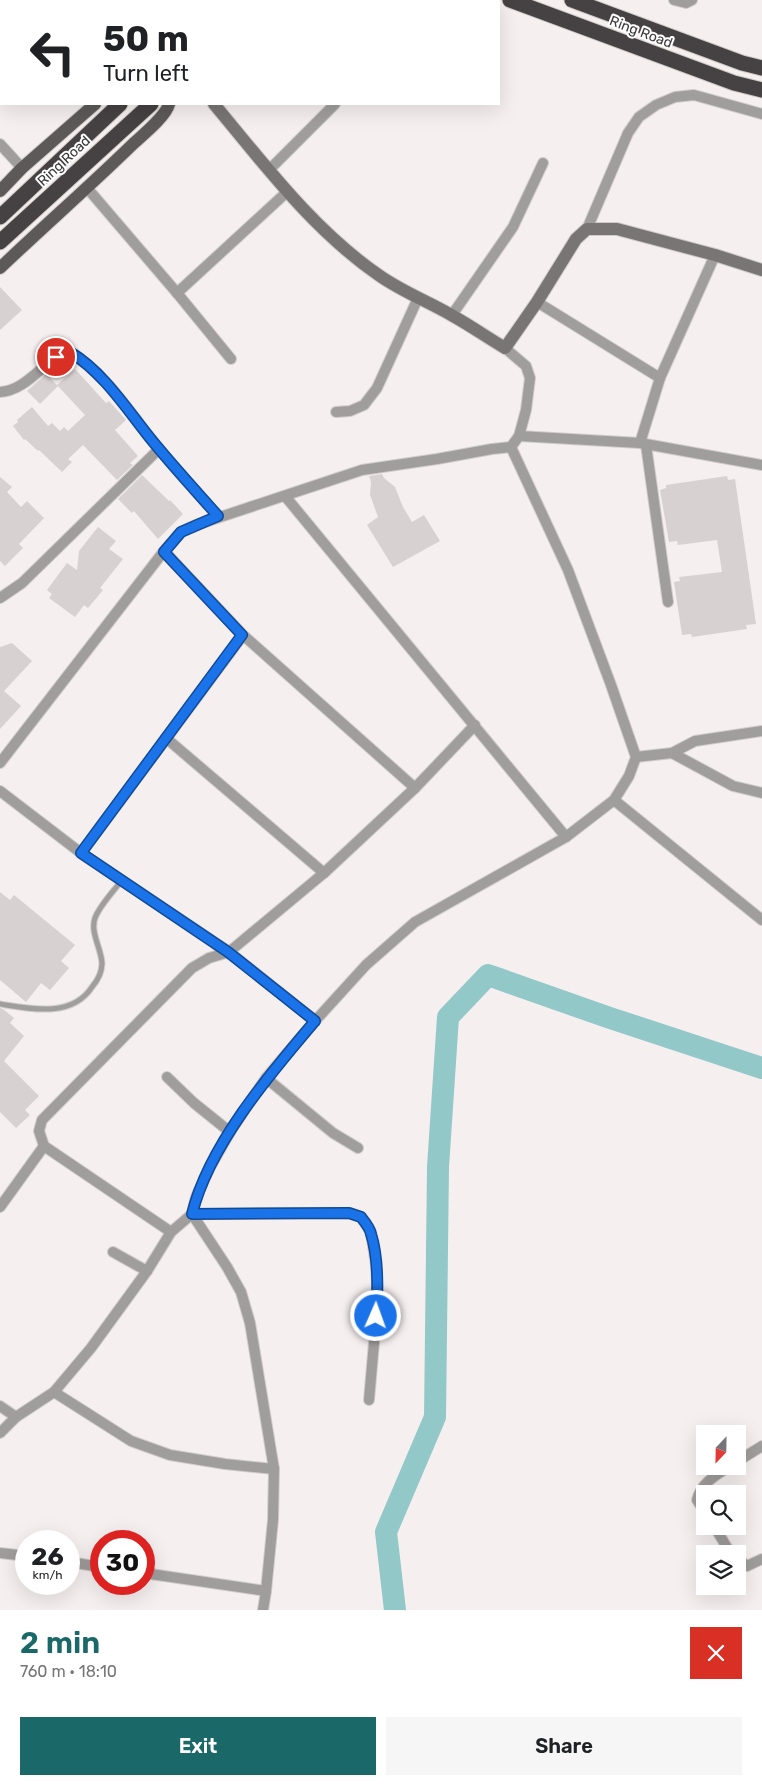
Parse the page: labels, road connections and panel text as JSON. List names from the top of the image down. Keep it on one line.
{"streets":{"highway":["Ring Road"]},"north":"bottom","page":{"turn":["50 m","Turn left"],"speed":"26 km/h","limit":"30","heading":["2 min","760 m · 18:10"],"buttons":["Exit","Share"]}}
